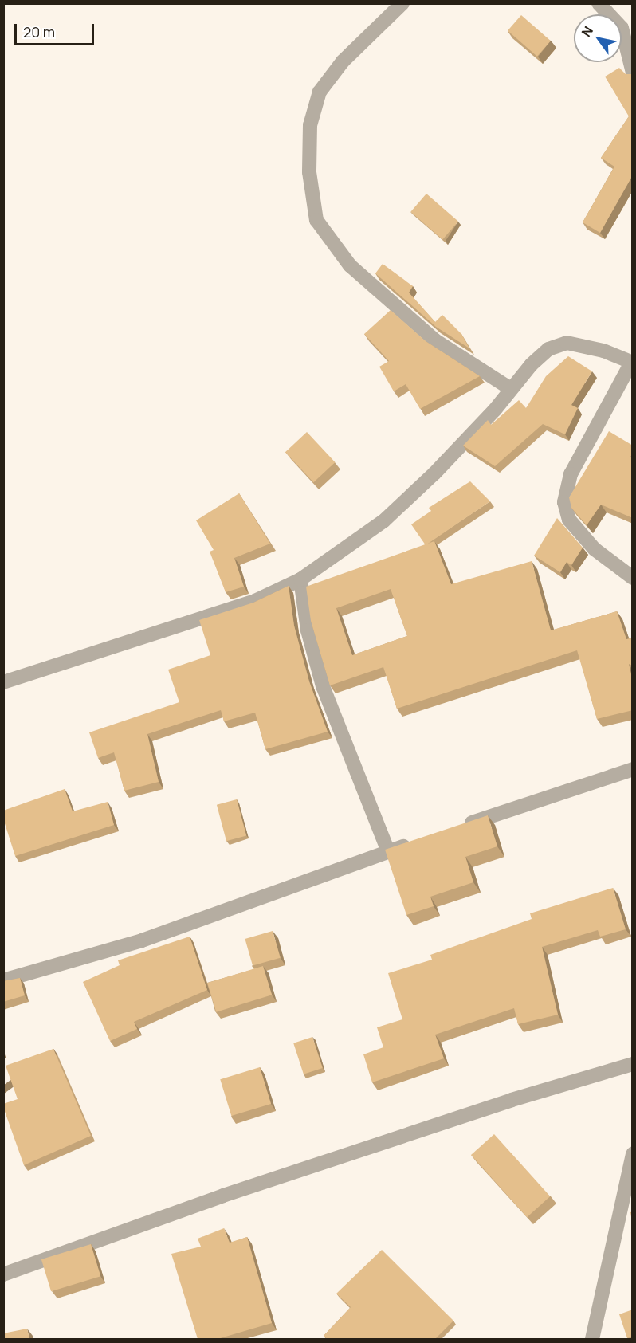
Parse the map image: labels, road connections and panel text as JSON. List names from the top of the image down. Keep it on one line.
{"scale_bar":"20 m","north":"top left"}
